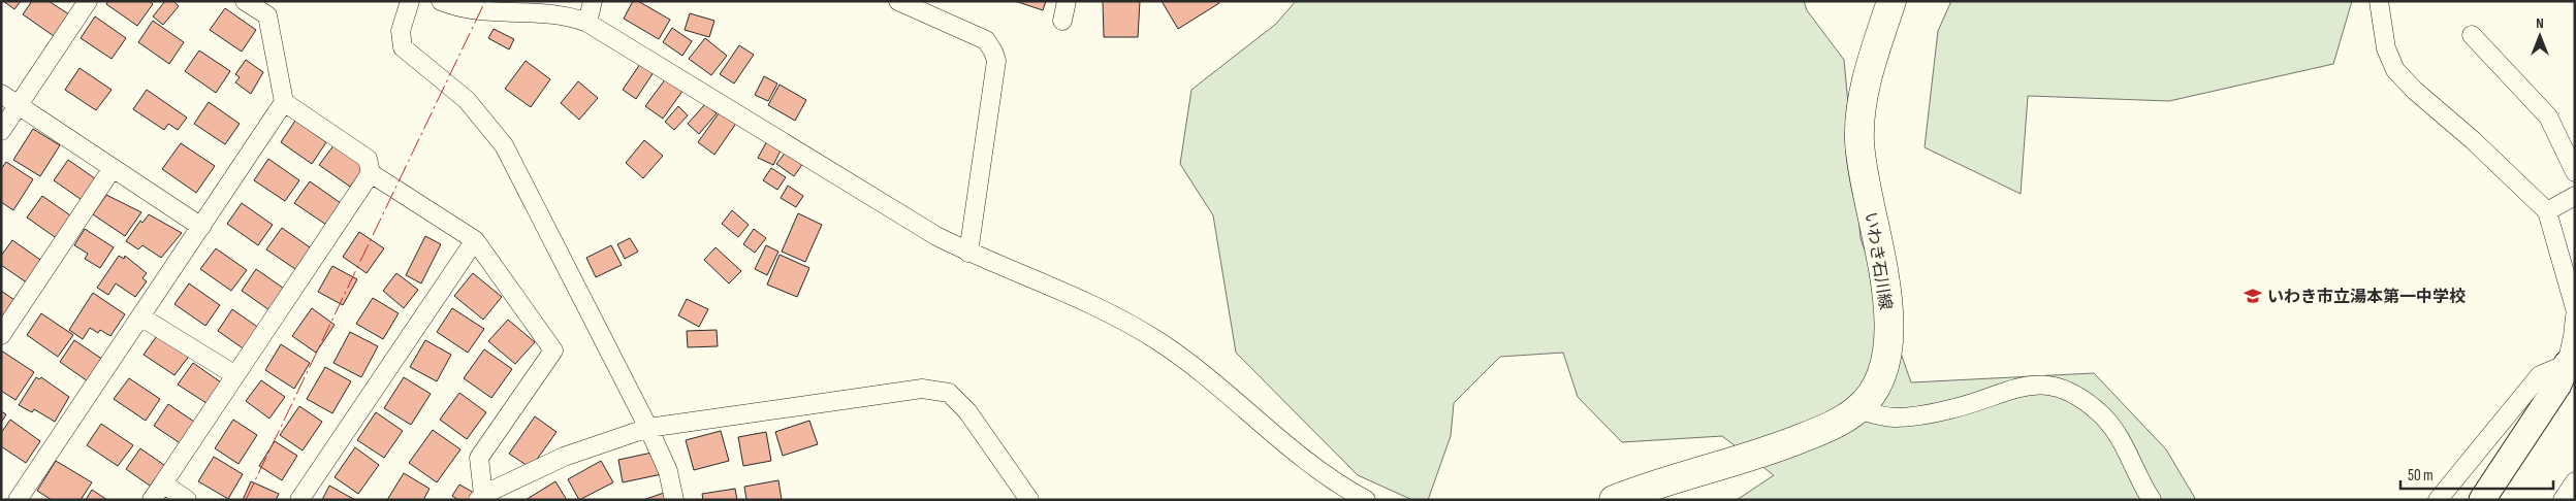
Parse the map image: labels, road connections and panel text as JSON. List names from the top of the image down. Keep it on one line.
{"streets":{"main road":["いわき石川線"]},"places":{"school or university":["いわき市立湯本第一中学校"]},"scale_bar":"50 m","north":"top"}
